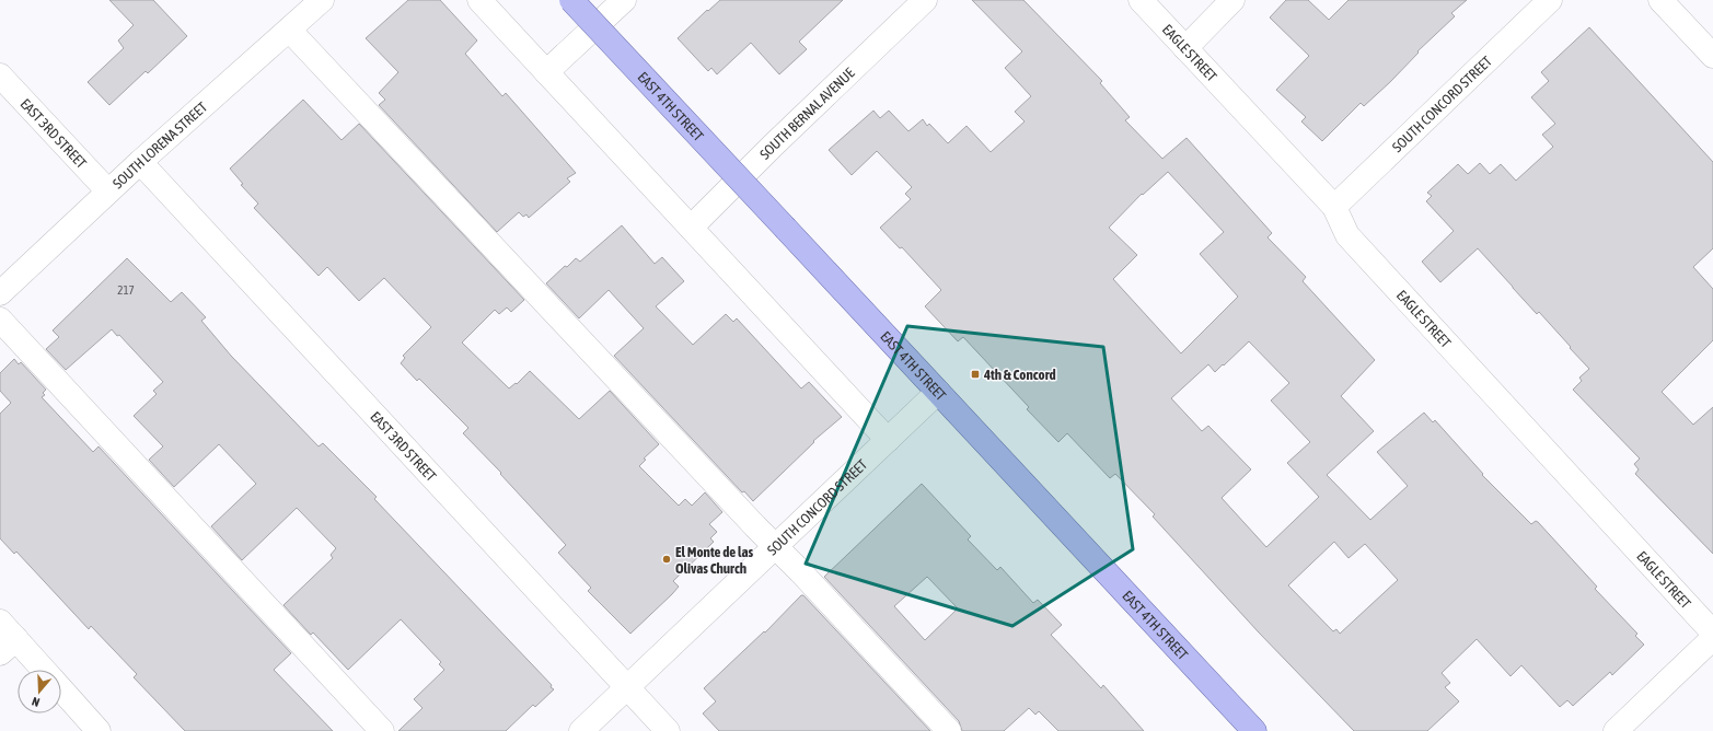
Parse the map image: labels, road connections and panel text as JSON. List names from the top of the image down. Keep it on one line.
{"streets":{"main road":["EAST 4TH STREET"],"street":["EAGLE STREET","SOUTH CONCORD STREET","SOUTH BERNAL AVENUE","EAST 3RD STREET","SOUTH LORENA STREET"]},"crossings":[["EAGLE STREET","SOUTH CONCORD STREET"],["SOUTH CONCORD STREET","EAST 4TH STREET"],["SOUTH CONCORD STREET","EAST 3RD STREET"],["EAST 3RD STREET","SOUTH LORENA STREET"]],"places":{"transit":["4th & Concord"],"other":["El Monte de las Olivas Church"]},"house_numbers":["217"],"north":"bottom"}
